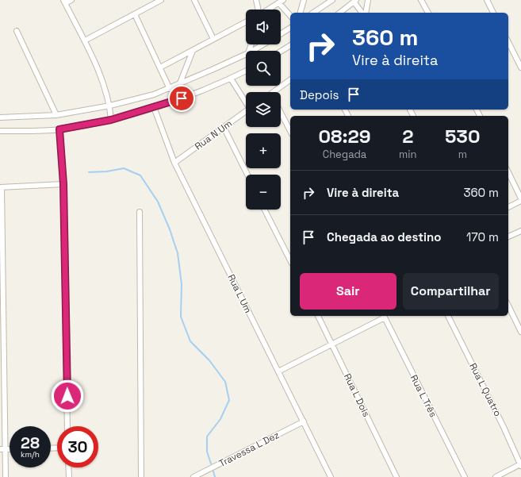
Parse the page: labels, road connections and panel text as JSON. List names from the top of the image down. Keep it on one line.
{"streets":{"street":["Rua N Um","Rua L Um","Rua L Quatro","Rua L Dois","Rua L Três","Travessa L Dez"]},"crossings":[["Rua N Um","Rua L Um"],["Rua L Um","Travessa L Dez"]],"page":{"map_buttons":["+","−"],"turn":["360 m","Vire à direita"],"then":"Depois","eta":["08:29","Chegada","2","min","530","m"],"list":[{"name":"Vire à direita","value":"360 m"},{"name":"Chegada ao destino","value":"170 m"}],"buttons":["Sair","Compartilhar"],"speed":"28 km/h","limit":"30"}}
